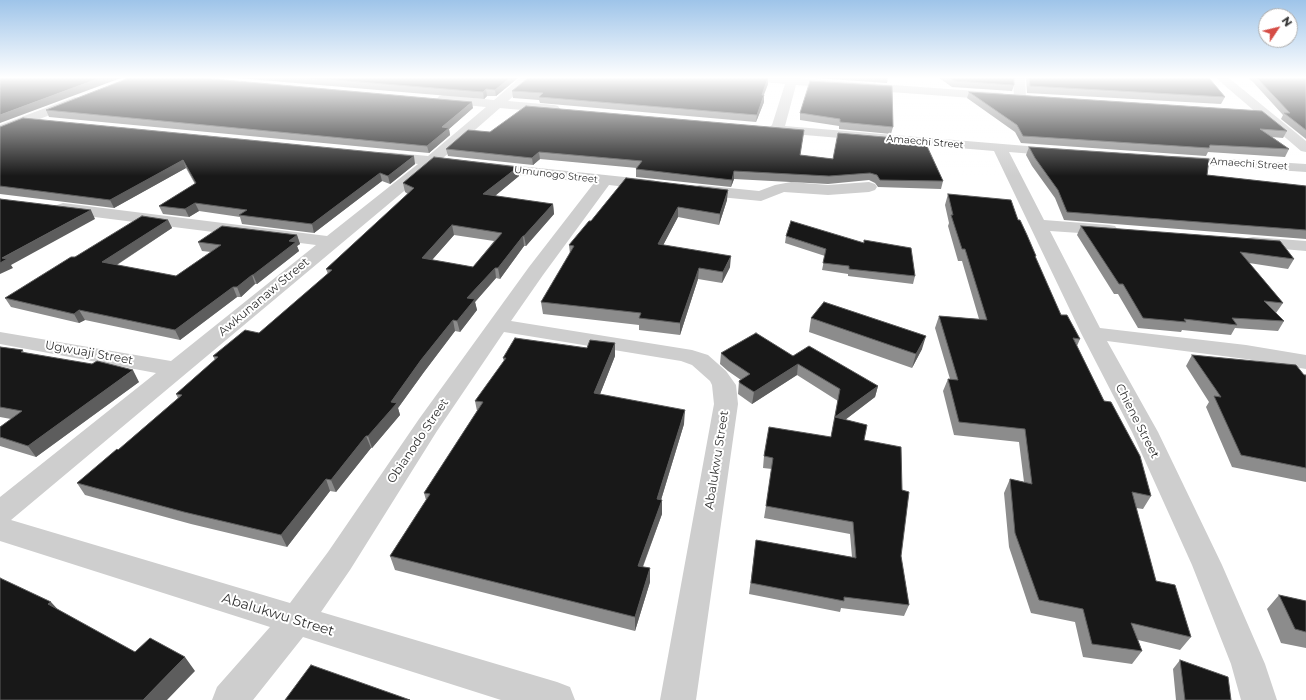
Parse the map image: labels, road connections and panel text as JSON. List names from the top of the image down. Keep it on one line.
{"streets":{"street":["Amaechi Street","Umunogo Street","Awkunanaw Street","Ugwuaji Street","Chiene Street","Obianodo Street","Abalukwu Street"]},"crossings":[["Amaechi Street","Chiene Street"],["Umunogo Street","Awkunanaw Street"],["Umunogo Street","Obianodo Street"],["Awkunanaw Street","Ugwuaji Street"],["Obianodo Street","Abalukwu Street"]],"north":"top right"}
